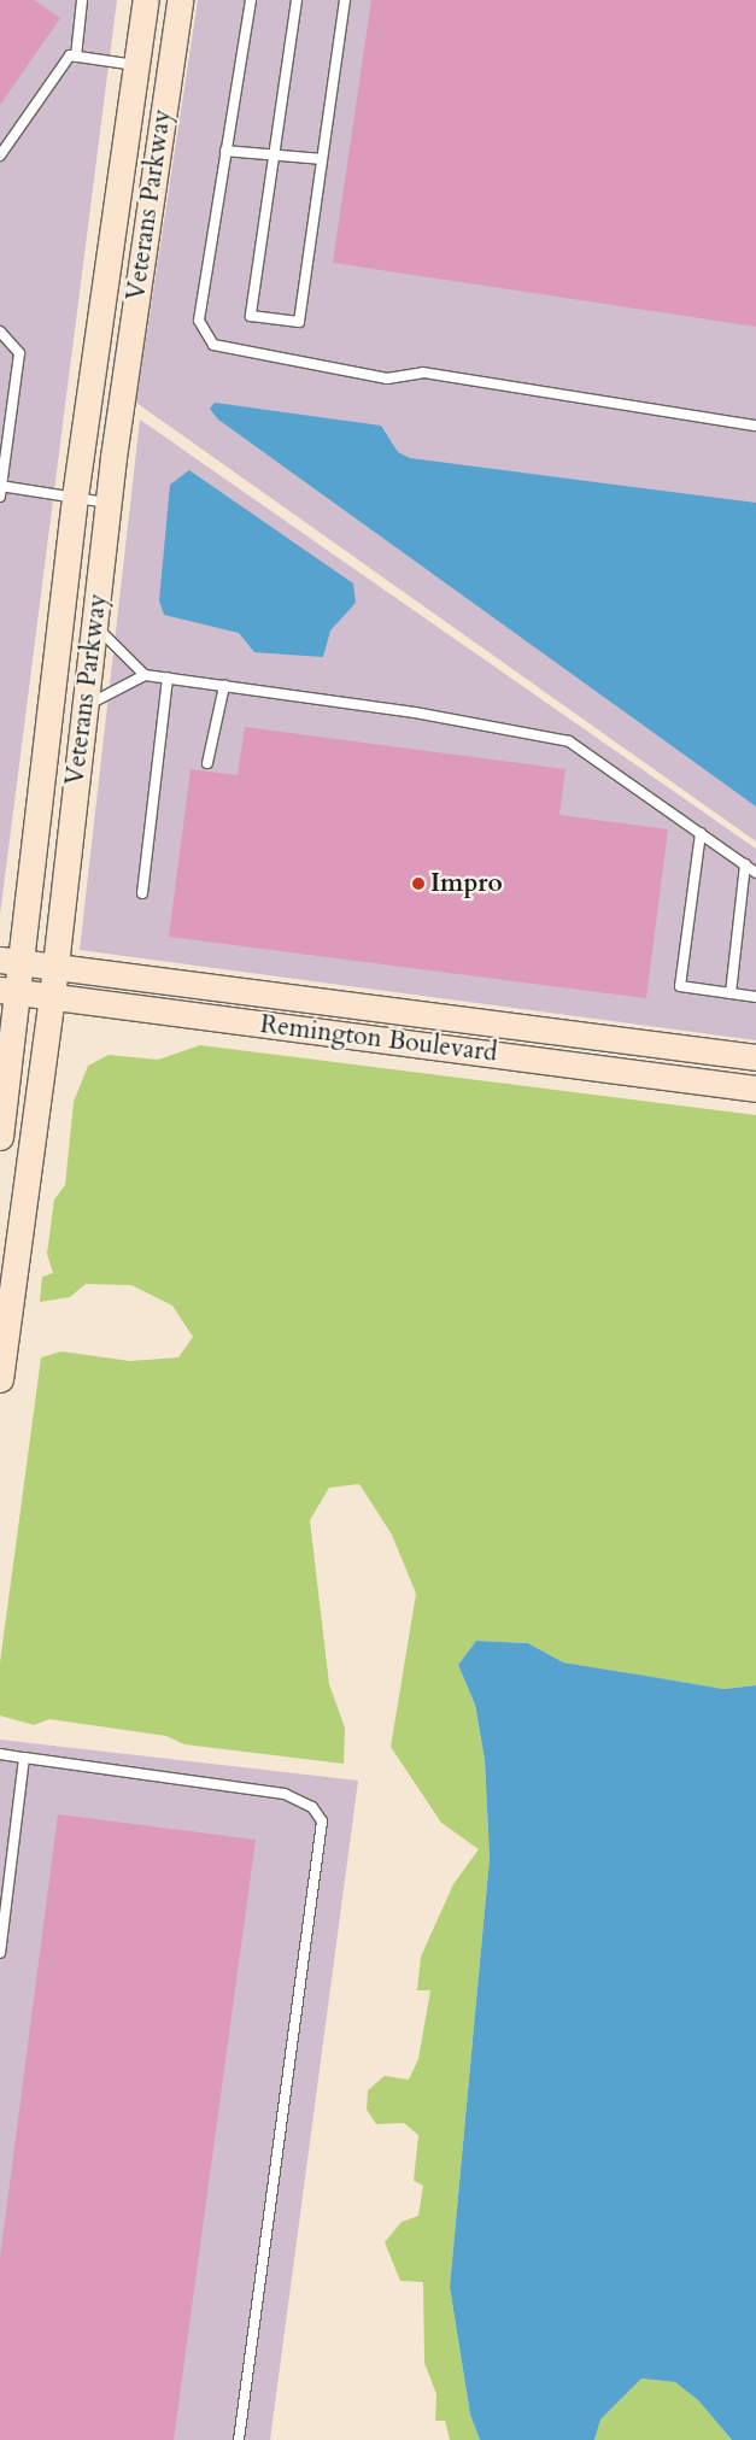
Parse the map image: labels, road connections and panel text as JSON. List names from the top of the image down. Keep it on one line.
{"streets":{"main road":["Veterans Parkway","Remington Boulevard"]},"crossings":[["Veterans Parkway","Remington Boulevard"]],"places":["Impro"]}
